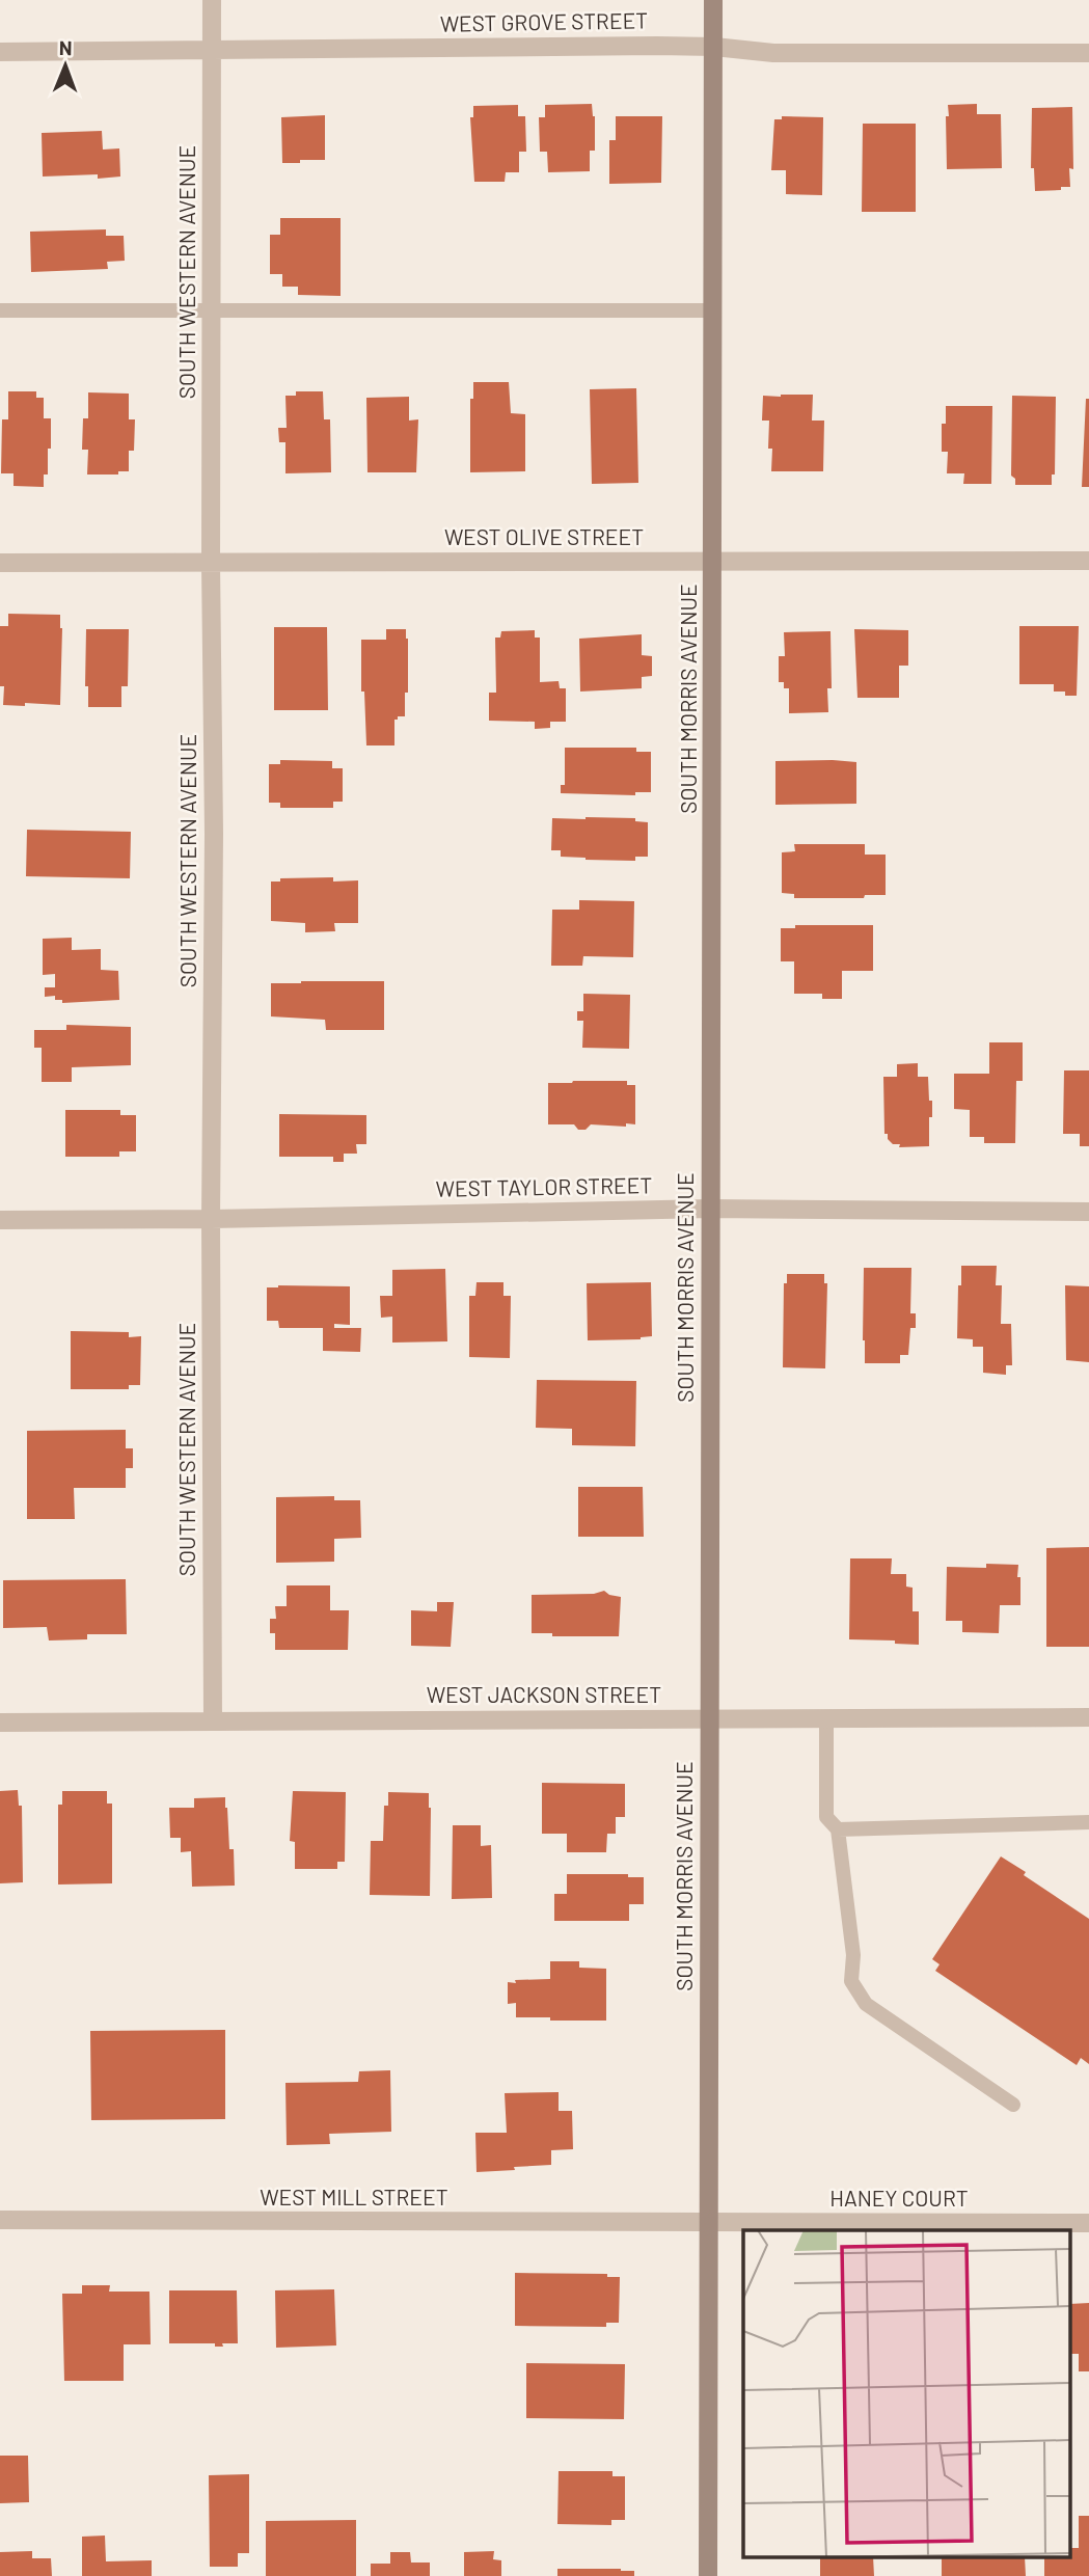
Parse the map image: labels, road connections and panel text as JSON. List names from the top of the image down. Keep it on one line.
{"streets":{"main road":["SOUTH MORRIS AVENUE"],"street":["WEST GROVE STREET","SOUTH WESTERN AVENUE","WEST OLIVE STREET","WEST TAYLOR STREET","WEST JACKSON STREET","WEST MILL STREET","HANEY COURT"]},"crossings":[["WEST GROVE STREET","SOUTH WESTERN AVENUE"],["WEST GROVE STREET","SOUTH MORRIS AVENUE"],["SOUTH WESTERN AVENUE","WEST OLIVE STREET"],["SOUTH WESTERN AVENUE","WEST TAYLOR STREET"],["SOUTH WESTERN AVENUE","WEST JACKSON STREET"],["WEST OLIVE STREET","SOUTH MORRIS AVENUE"],["SOUTH MORRIS AVENUE","WEST TAYLOR STREET"],["SOUTH MORRIS AVENUE","WEST JACKSON STREET"],["SOUTH MORRIS AVENUE","WEST MILL STREET"],["SOUTH MORRIS AVENUE","HANEY COURT"],["WEST MILL STREET","HANEY COURT"]],"north":"top"}
